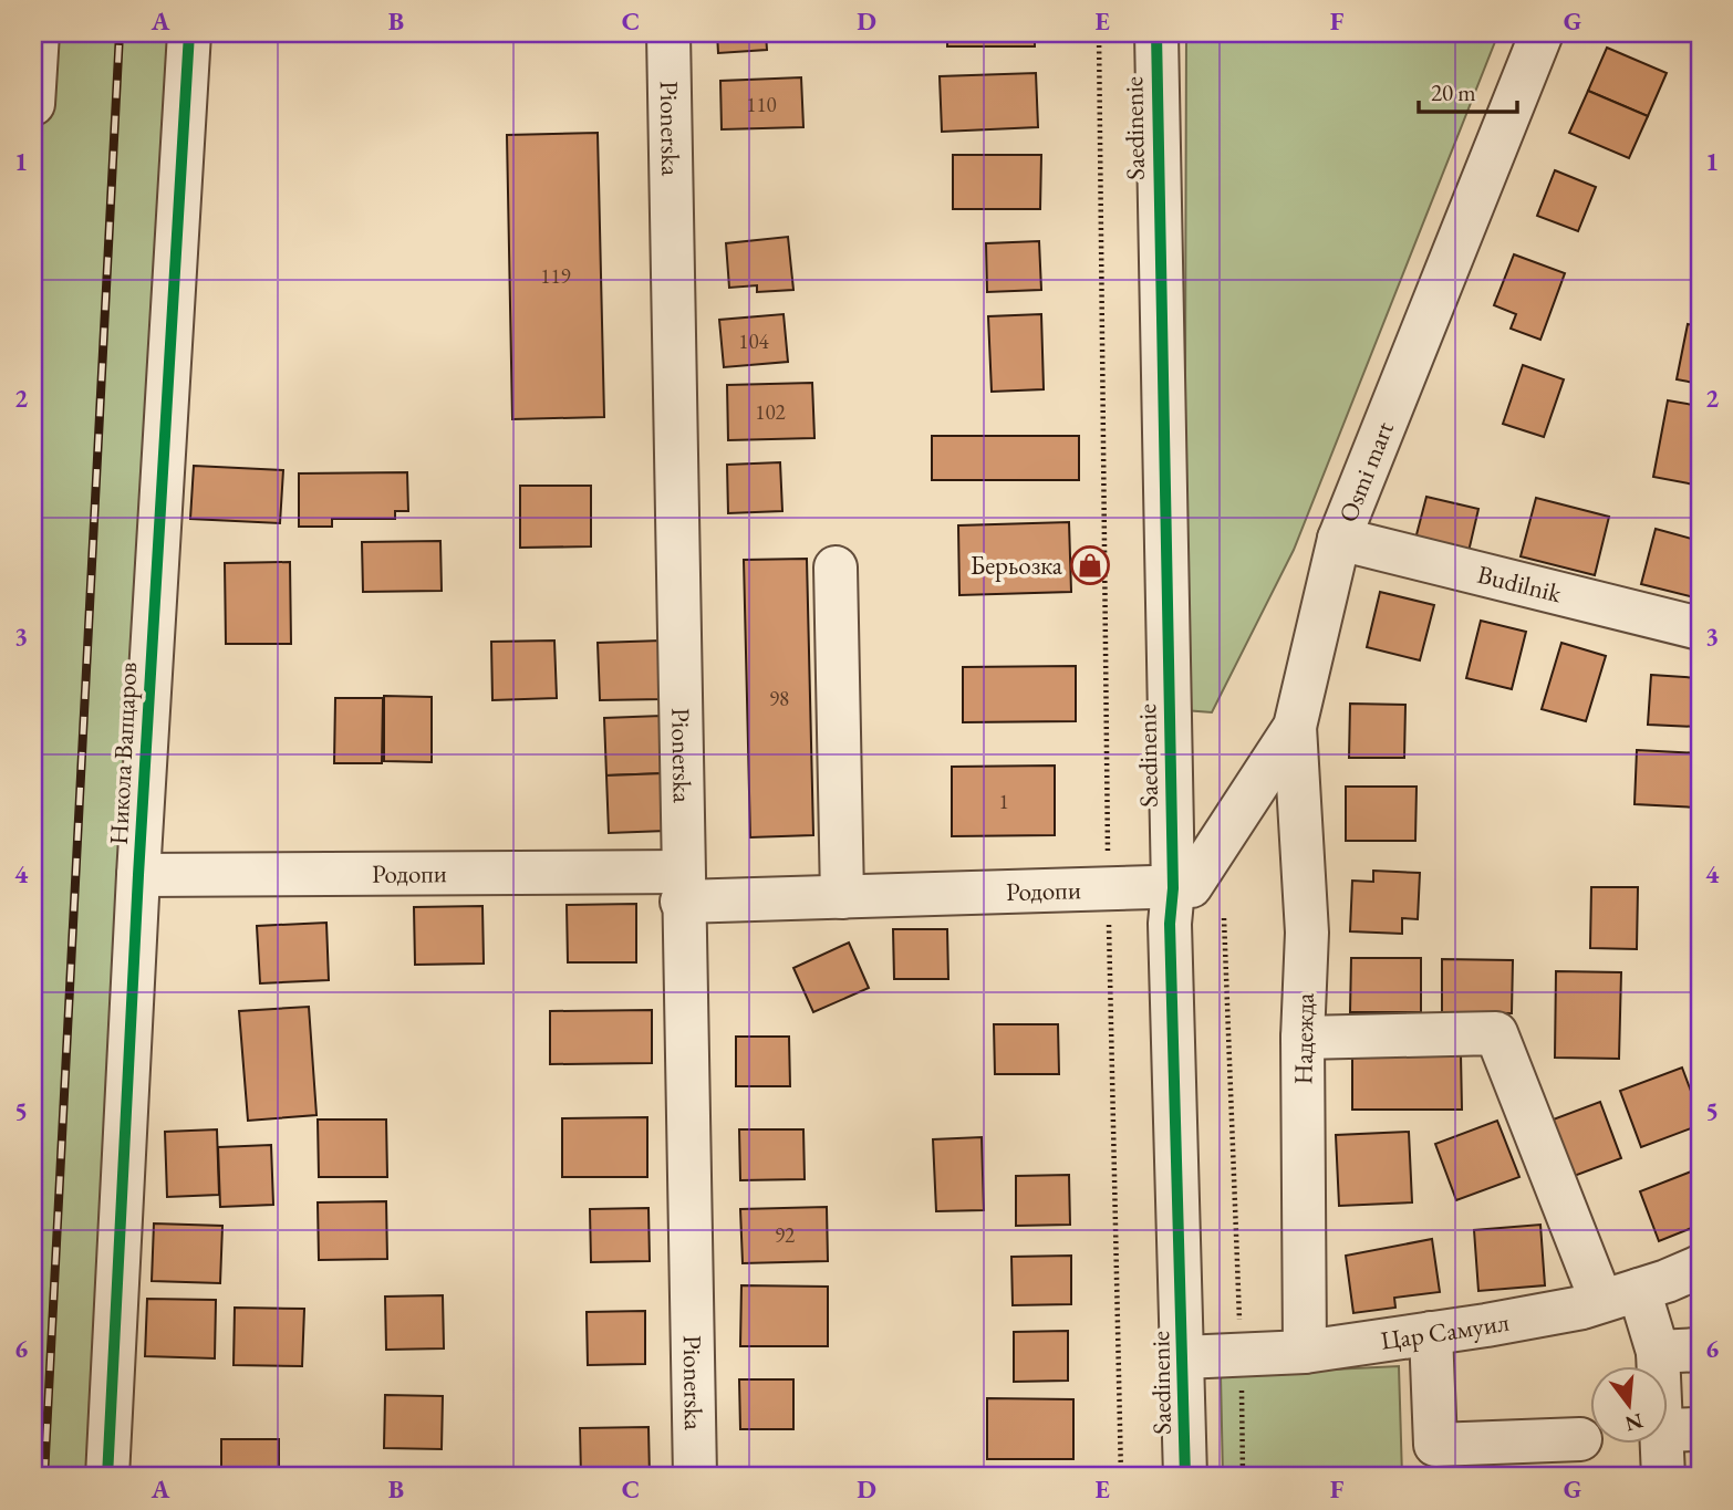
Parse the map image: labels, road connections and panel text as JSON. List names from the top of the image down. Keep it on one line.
{"streets":{"street":["Pionerska","Saedinenie","Osmi mart","Budilnik","Никола Вапцаров","Родопи","Надежда","Цар Самуил"]},"crossings":[["Pionerska","Родопи"],["Saedinenie","Osmi mart"],["Saedinenie","Родопи"],["Saedinenie","Цар Самуил"],["Osmi mart","Budilnik"],["Osmi mart","Родопи"],["Osmi mart","Надежда"],["Никола Вапцаров","Родопи"],["Надежда","Цар Самуил"]],"places":{"shop":["Берьозка"]},"house_numbers":["110","119","104","102","98","1","92"],"scale_bar":"20 m","north":"bottom","grid":{"columns":["A","B","C","D","E","F","G"],"rows":["1","2","3","4","5","6"]}}
